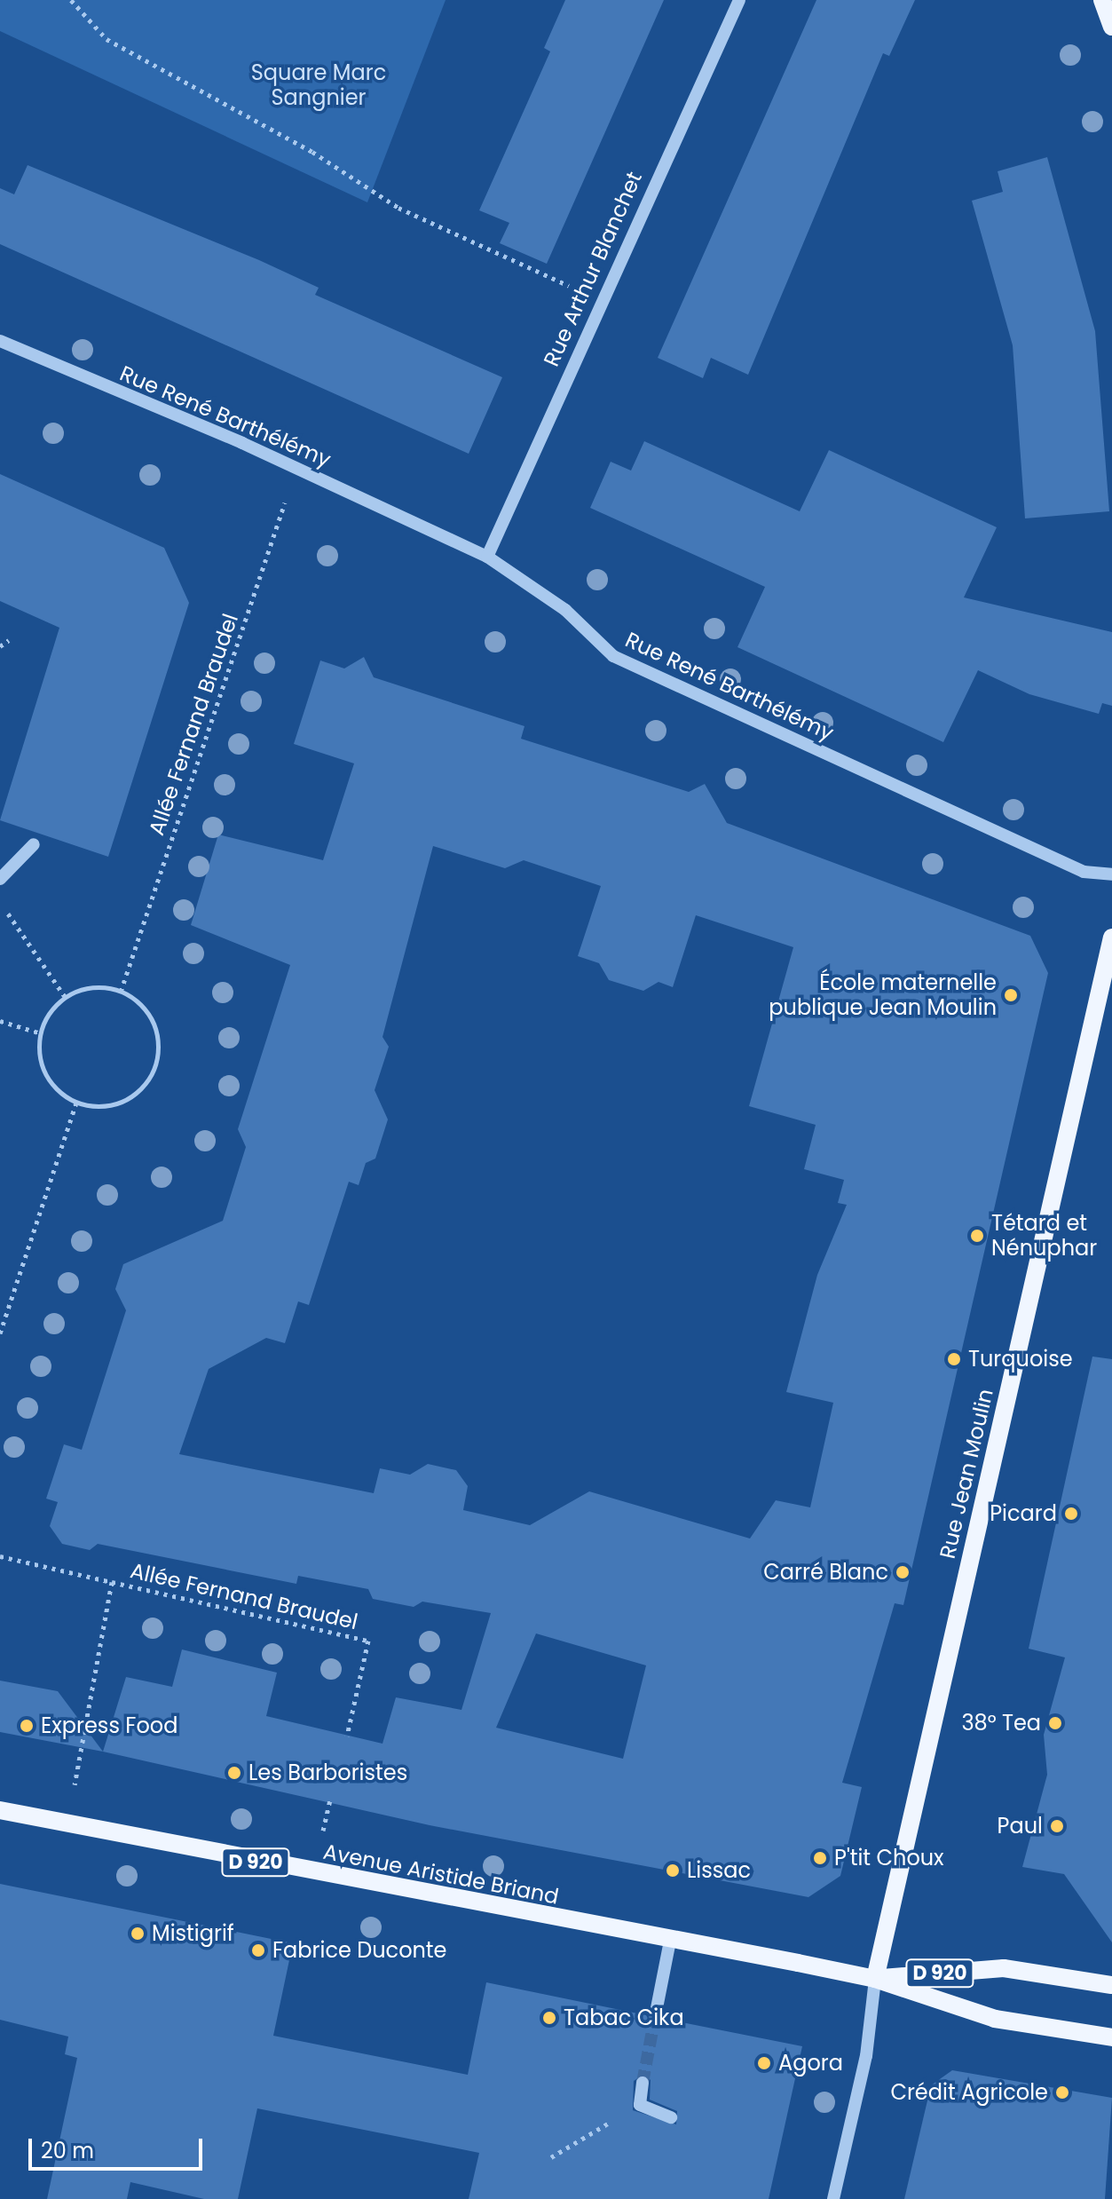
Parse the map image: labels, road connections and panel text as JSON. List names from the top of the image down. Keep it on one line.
{"streets":{"main road":["Rue Jean Moulin","D 920","Avenue Aristide Briand"],"street":["Rue Arthur Blanchet","Rue René Barthélémy"],"path":["Allée Fernand Braudel"]},"crossings":[["Rue Arthur Blanchet","Rue René Barthélémy"],["Rue René Barthélémy","Allée Fernand Braudel"],["Allée Fernand Braudel","Avenue Aristide Briand"],["Rue Jean Moulin","D 920"],["Rue Jean Moulin","Avenue Aristide Briand"],["D 920","Avenue Aristide Briand"]],"parks":["Square Marc Sangnier"],"places":["École maternelle publique Jean Moulin","Tétard et Nénuphar","Turquoise","Picard","Carré Blanc","38° Tea","Express Food","Les Barboristes","Paul","P'tit Choux","Lissac","Mistigrif","Fabrice Duconte","Tabac Cika","Agora","Crédit Agricole"],"scale_bar":"20 m"}
